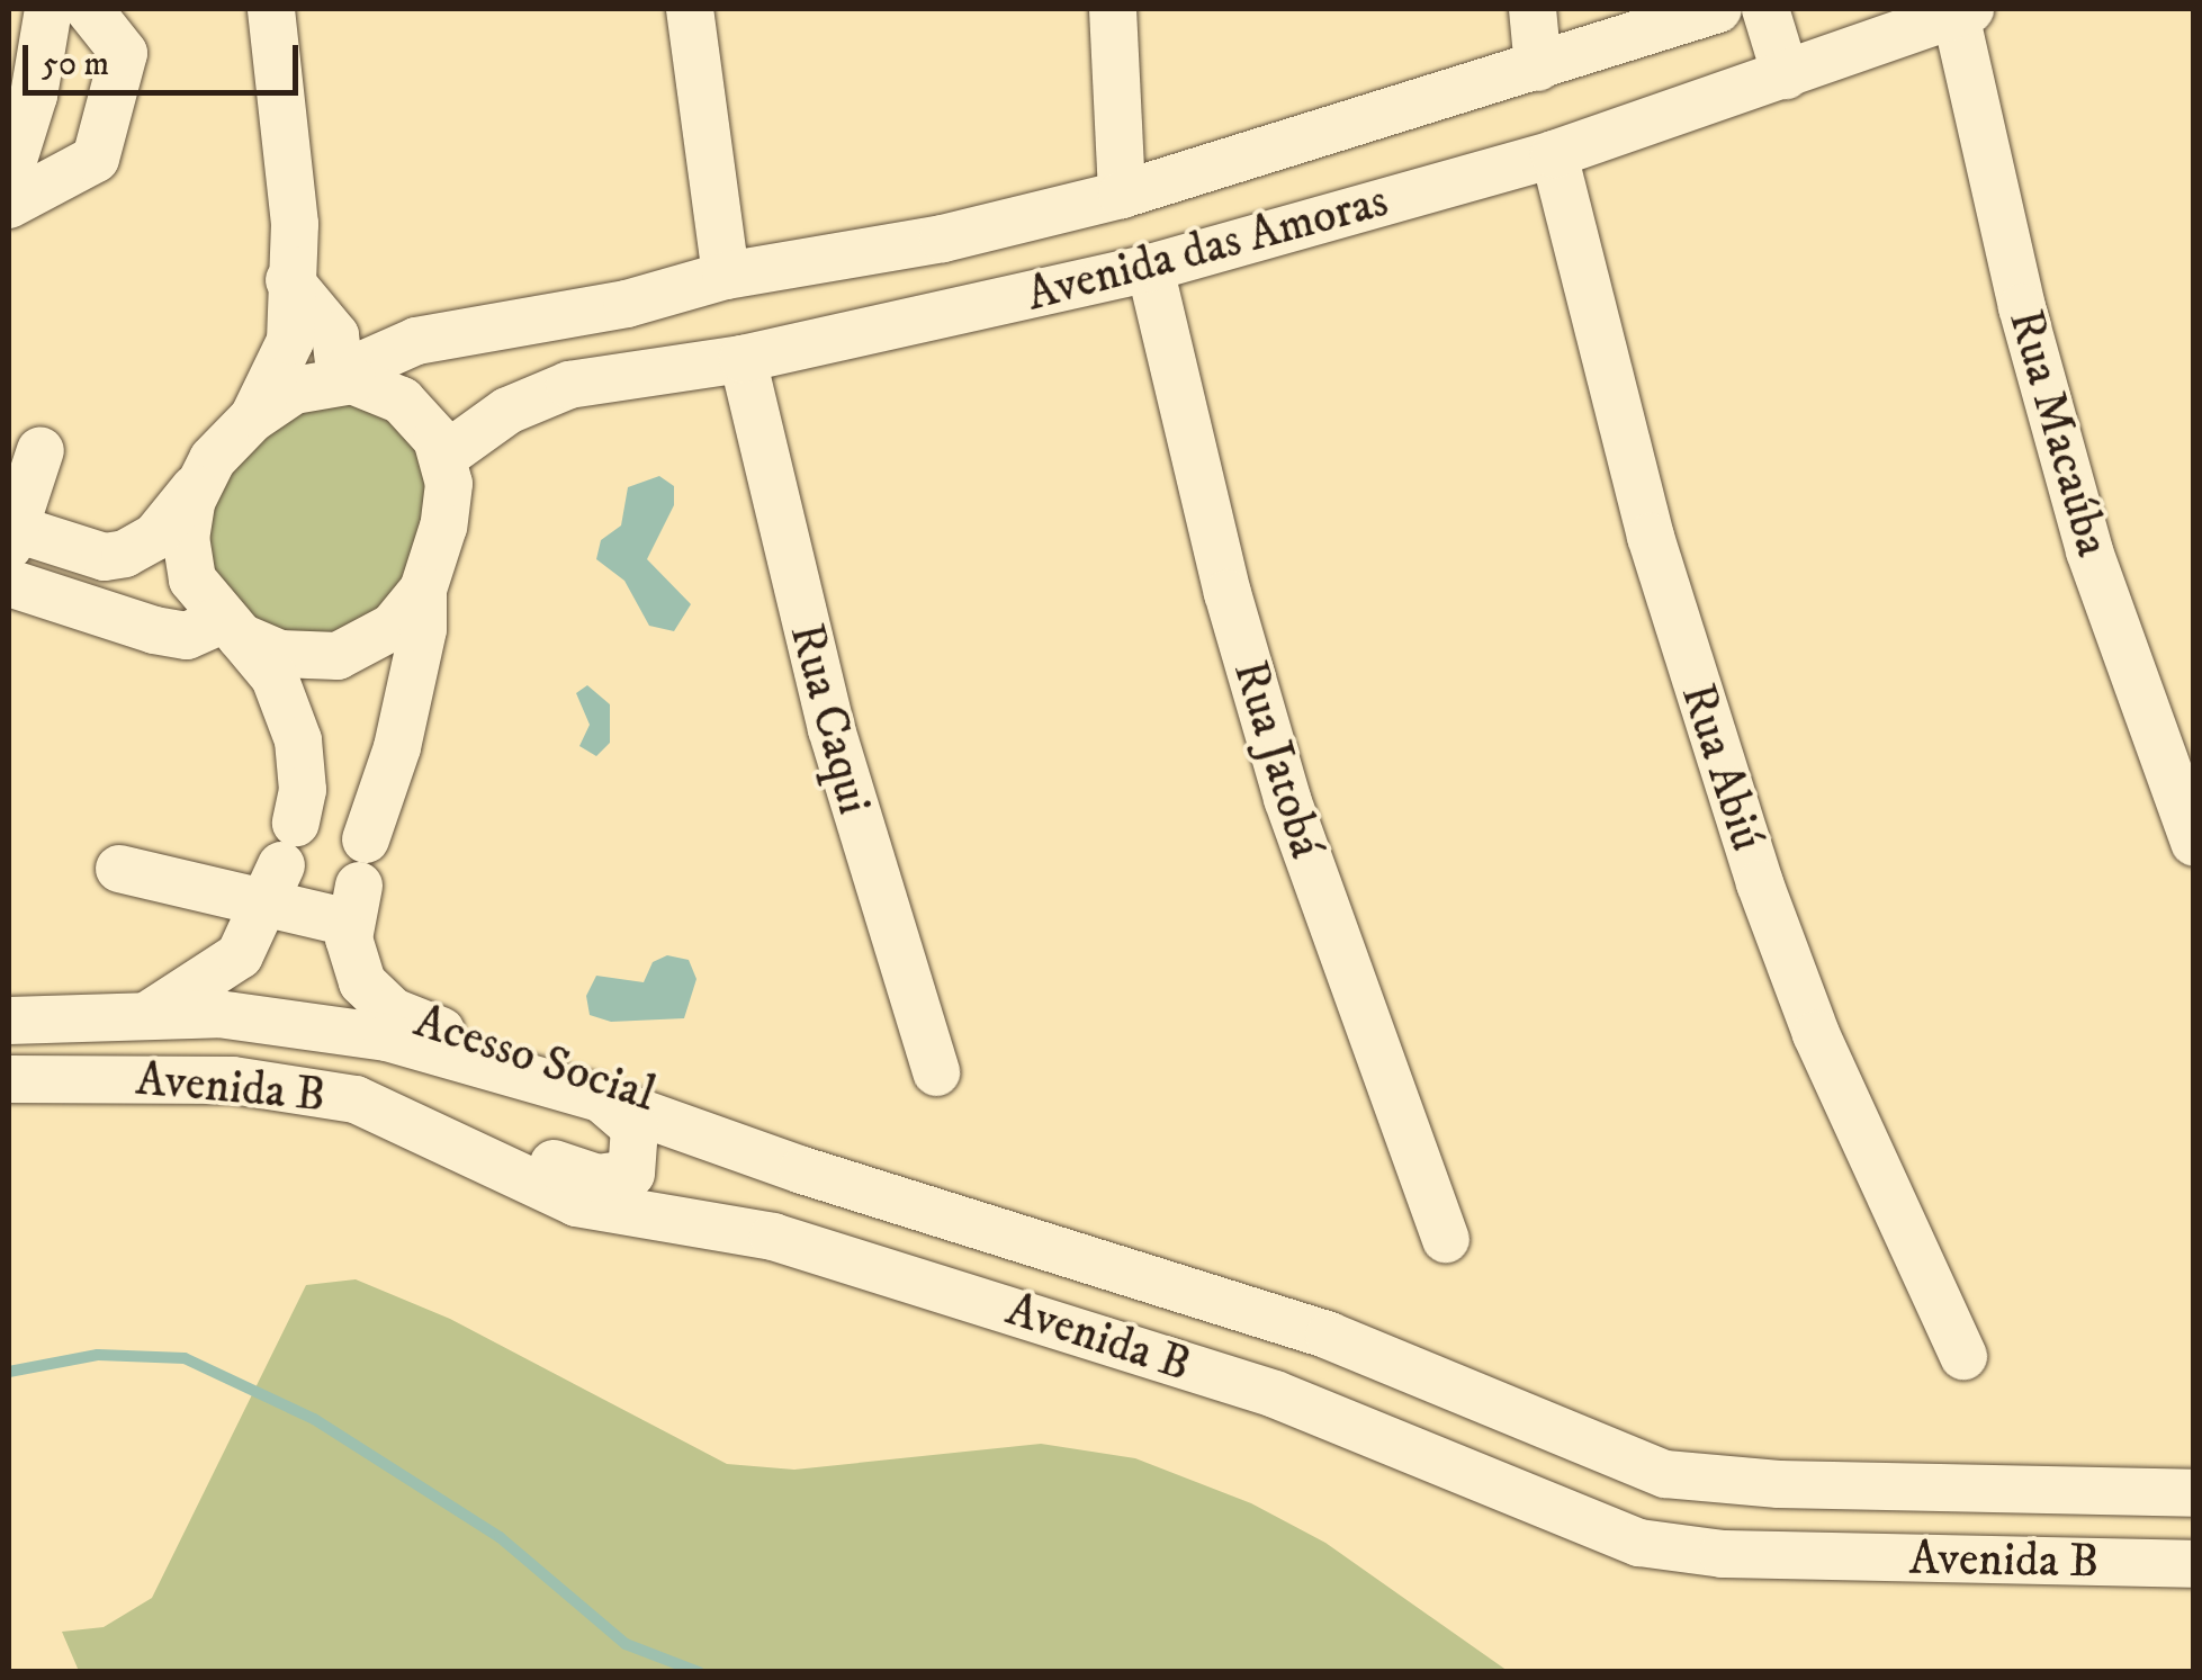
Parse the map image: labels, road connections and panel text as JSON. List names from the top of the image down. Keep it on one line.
{"streets":{"street":["Avenida das Amoras","Rua Macaúba","Rua Caqui","Rua Jatobá","Rua Abiú","Acesso Social","Avenida B"]},"crossings":[["Avenida das Amoras","Rua Macaúba"],["Avenida das Amoras","Rua Caqui"],["Avenida das Amoras","Rua Jatobá"],["Avenida das Amoras","Rua Abiú"],["Avenida das Amoras","Acesso Social"],["Acesso Social","Avenida B"]],"scale_bar":"50 m"}
